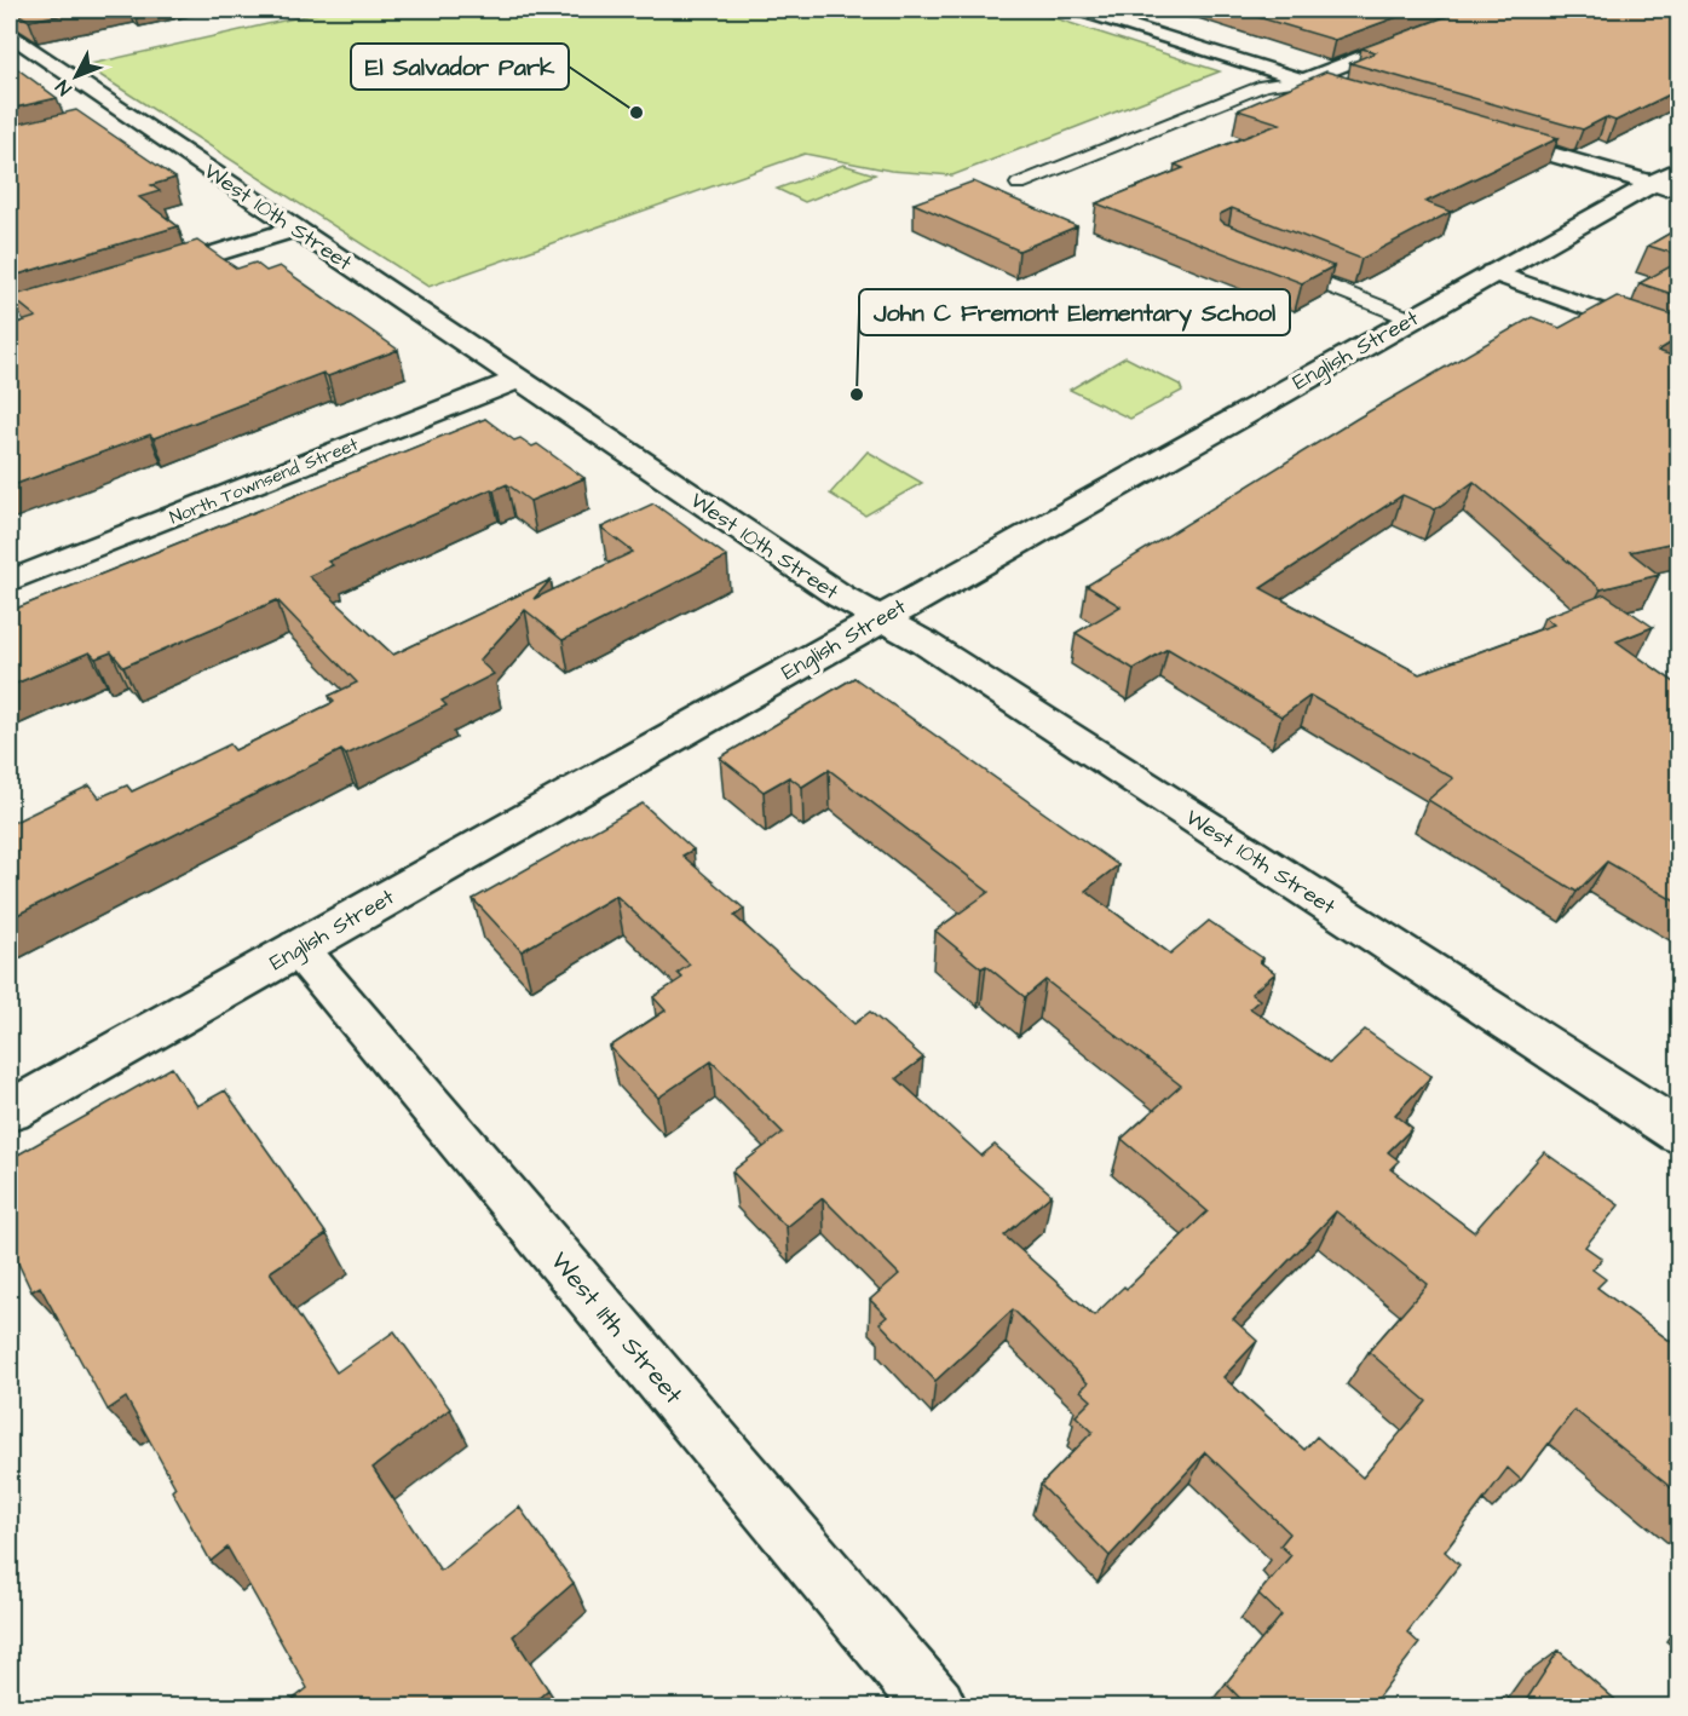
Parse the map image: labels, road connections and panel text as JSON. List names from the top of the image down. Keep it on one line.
{"streets":{"street":["West 10th Street","English Street","North Townsend Street","West 11th Street"]},"crossings":[["West 10th Street","English Street"],["West 10th Street","North Townsend Street"],["English Street","West 11th Street"]],"places":["El Salvador Park","John C Fremont Elementary School"],"north":"bottom left"}
